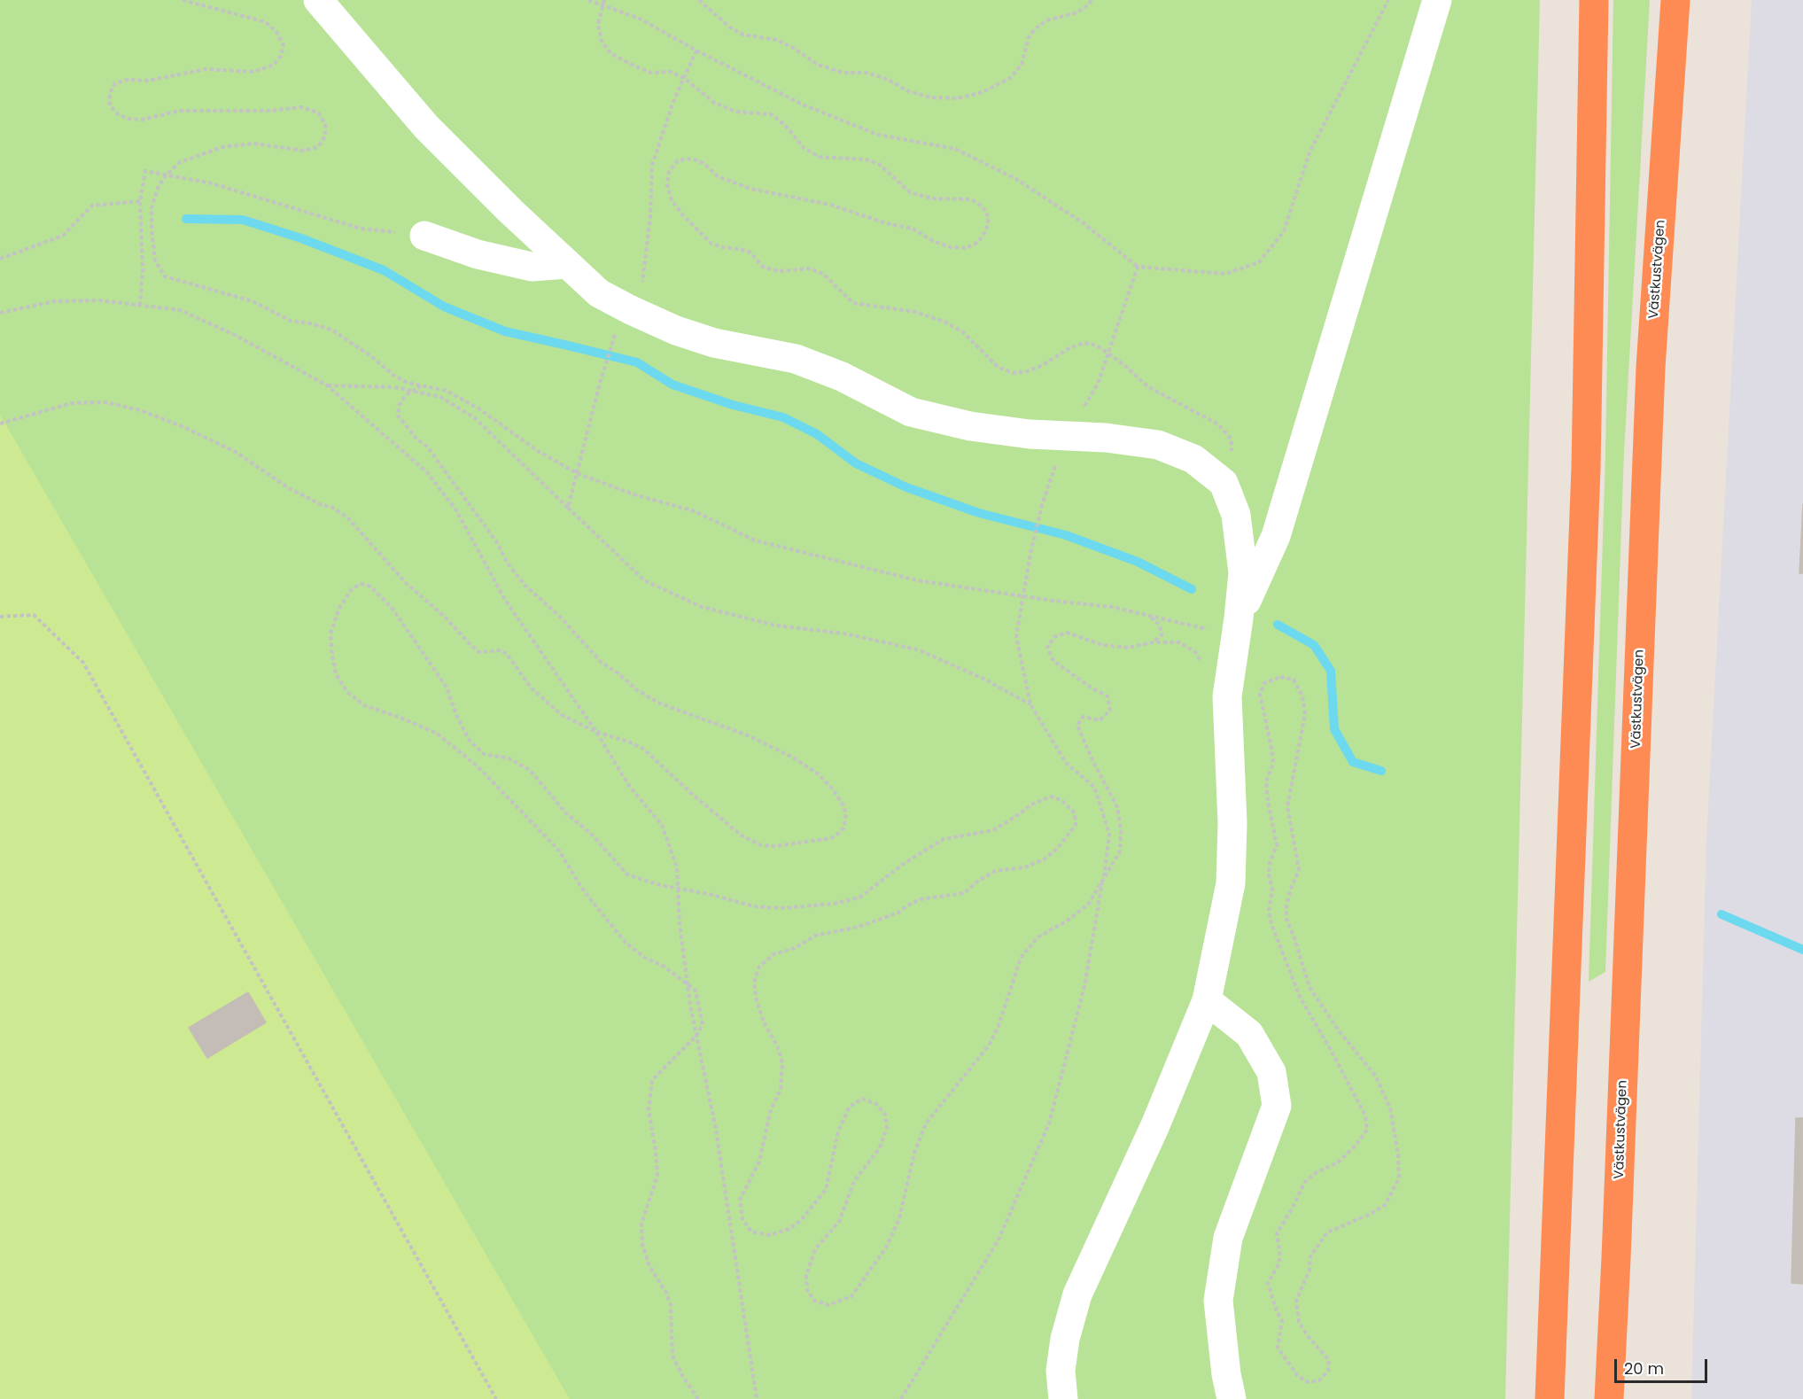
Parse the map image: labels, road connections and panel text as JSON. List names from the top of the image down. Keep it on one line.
{"streets":{"highway":["Västkustvägen"]},"scale_bar":"20 m"}
